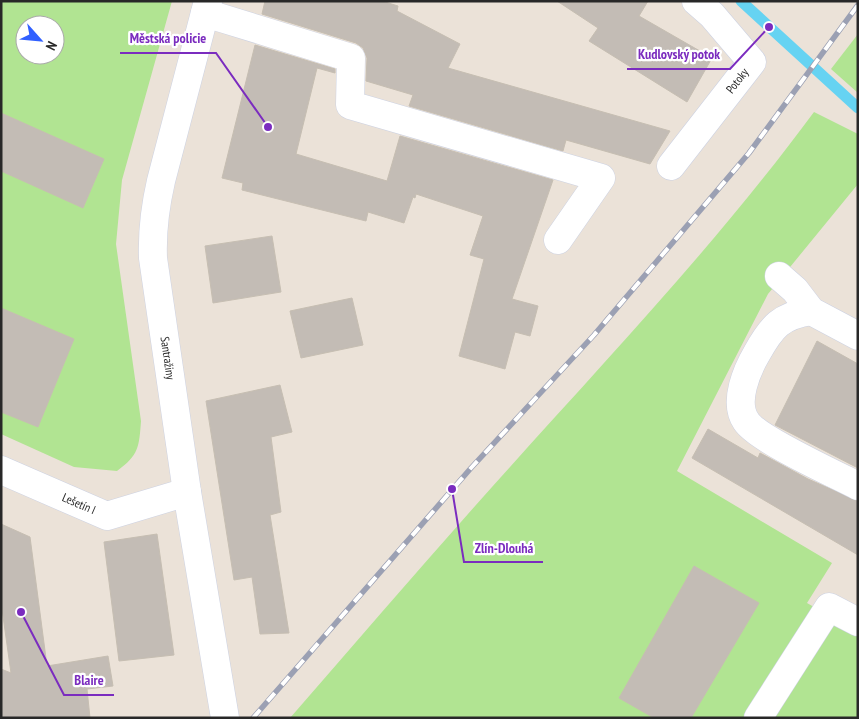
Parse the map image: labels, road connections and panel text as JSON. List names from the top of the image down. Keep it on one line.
{"streets":{"street":["Potoky","Santražiny","Lešetín I"]},"crossings":[["Santražiny","Lešetín I"]],"places":["Kudlovský potok","Městská policie","Zlín-Dlouhá","Blaire"],"north":"bottom right"}
